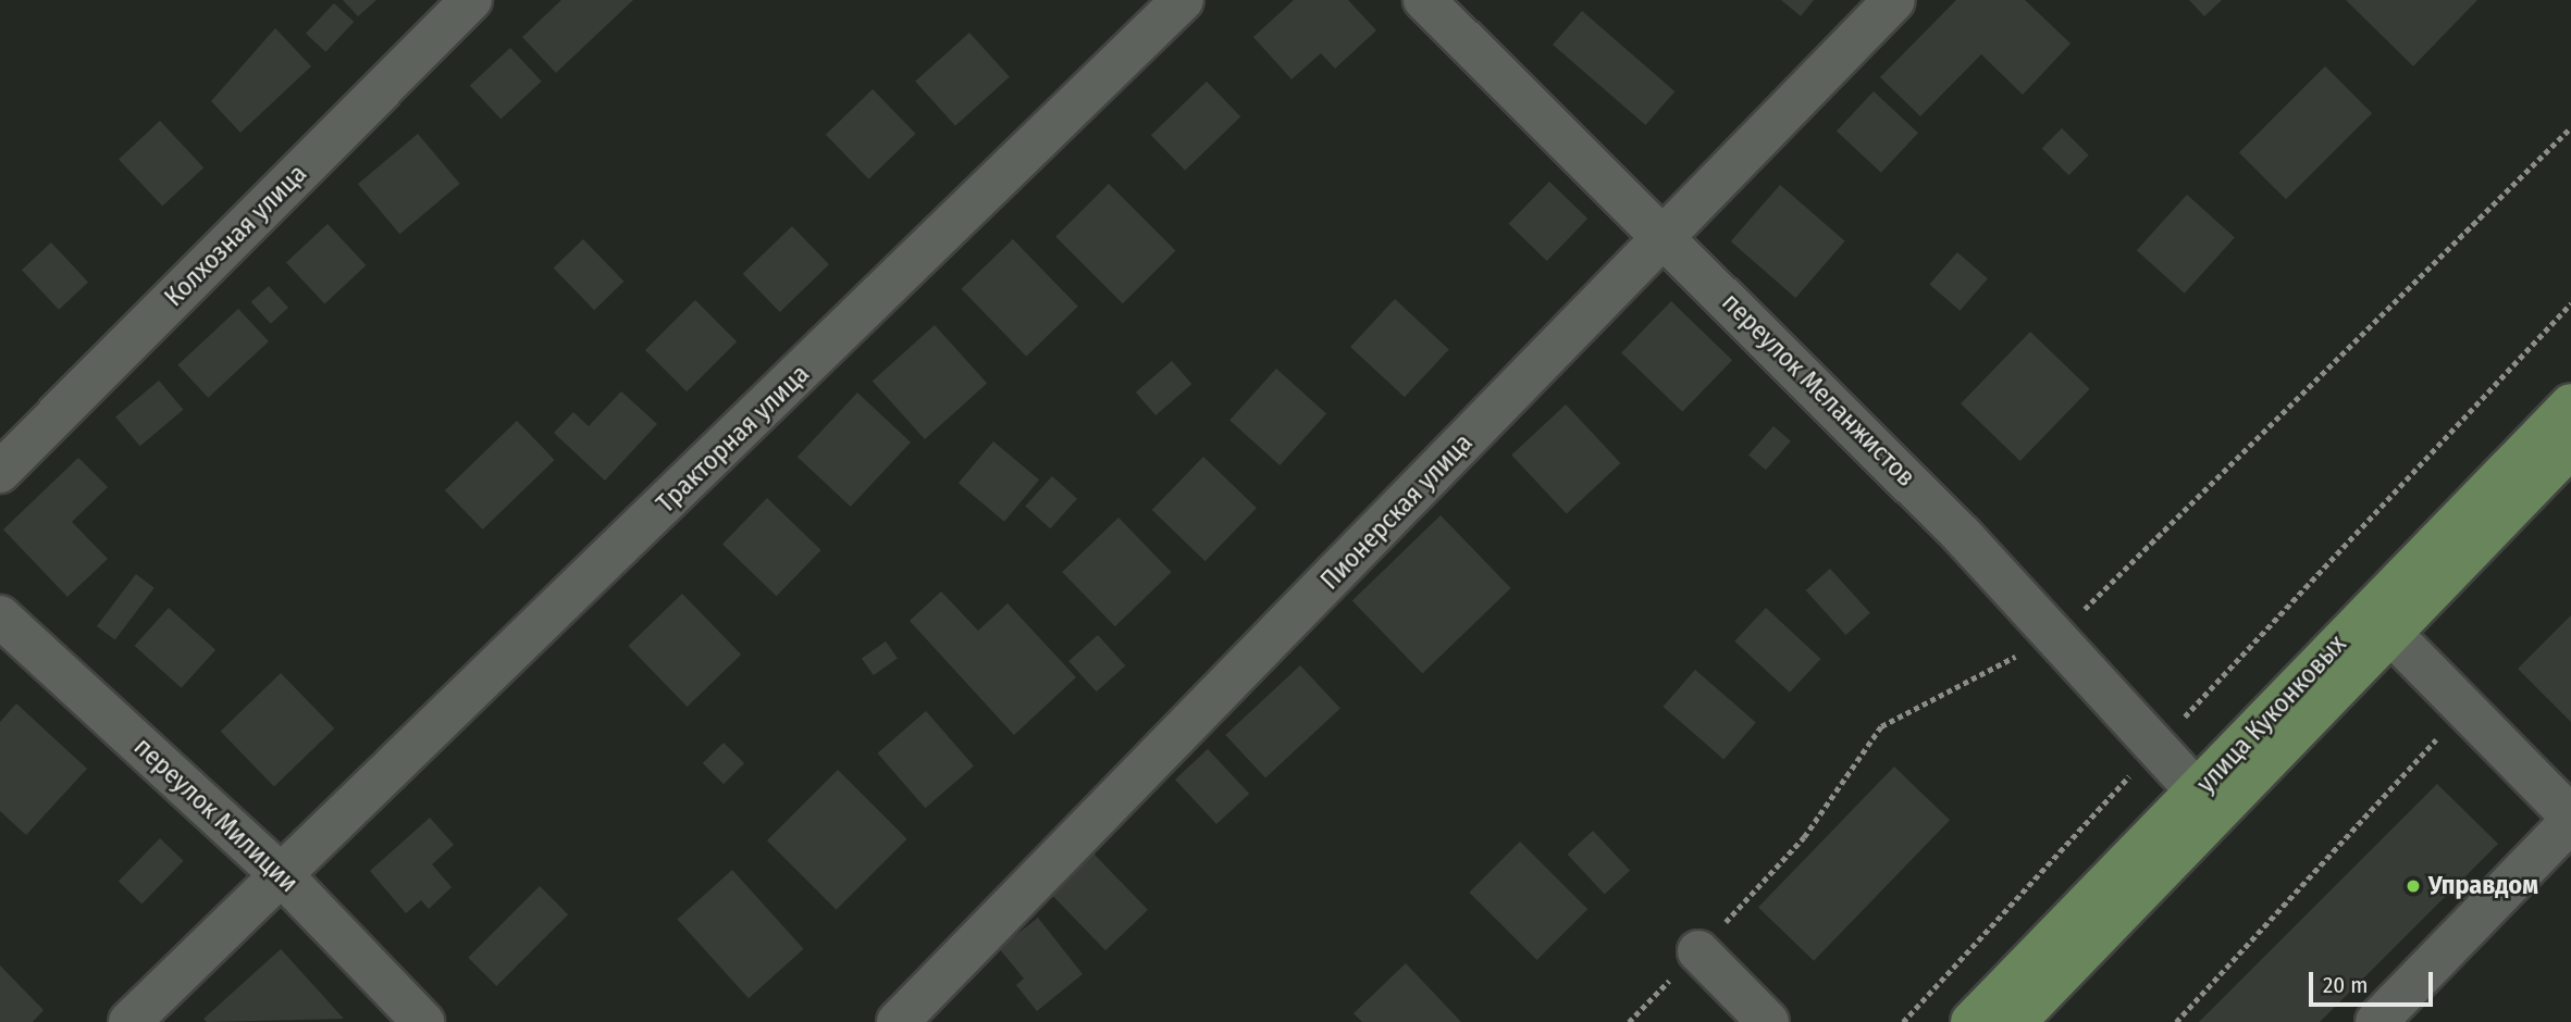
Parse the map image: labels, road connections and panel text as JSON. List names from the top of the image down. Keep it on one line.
{"streets":{"main road":["улица Куконковых"],"street":["Колхозная улица","переулок Меланжистов","Тракторная улица","Пионерская улица","переулок Милиции"]},"crossings":[["переулок Меланжистов","Пионерская улица"],["переулок Меланжистов","улица Куконковых"],["Тракторная улица","переулок Милиции"]],"places":["Управдом"],"scale_bar":"20 m"}
